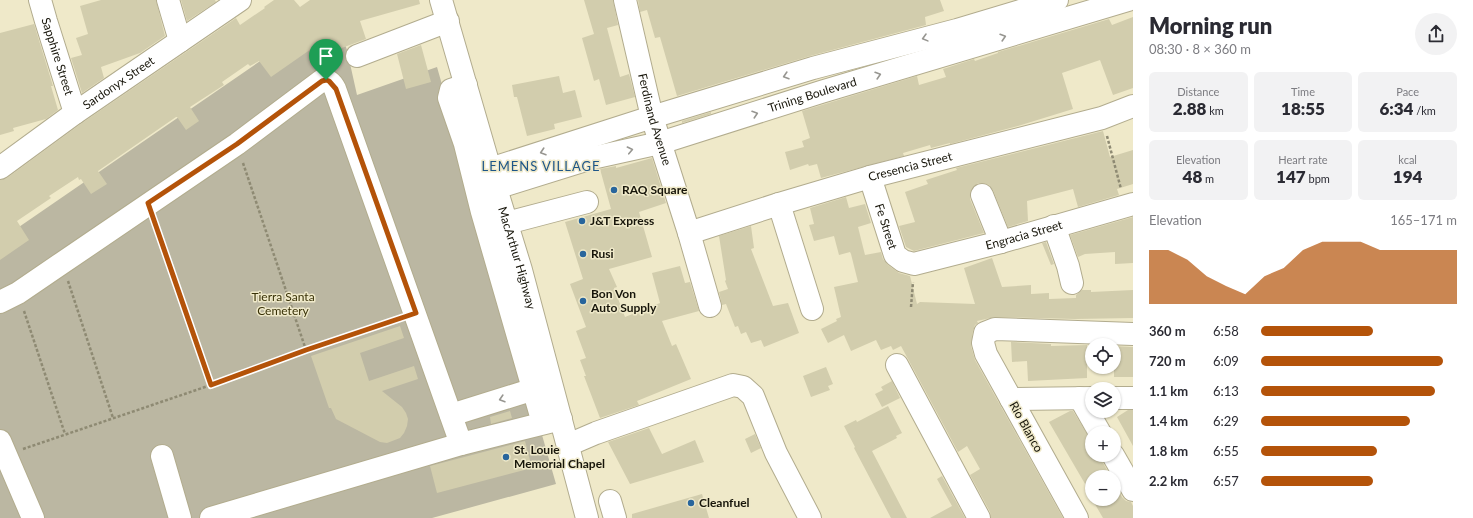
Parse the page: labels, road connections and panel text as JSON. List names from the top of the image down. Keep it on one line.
{"streets":{"main road":["Sapphire Street","Sardonyx Street","Trining Boulevard","Ferdinand Avenue","Cresencia Street","Fe Street","Engracia Street","MacArthur Highway","Rio Blanco"]},"crossings":[["Sapphire Street","Sardonyx Street"],["Trining Boulevard","Ferdinand Avenue"],["Trining Boulevard","MacArthur Highway"],["Ferdinand Avenue","Cresencia Street"],["Cresencia Street","Fe Street"],["Fe Street","Engracia Street"]],"districts":["LEMENS VILLAGE"],"parks":["Tierra Santa Cemetery"],"places":["RAQ Square","J&T Express","Rusi","Bon Von Auto Supply","St. Louie Memorial Chapel","Cleanfuel"],"page":{"heading":["Morning run","08:30 · 8 × 360 m"],"stats":[["Distance","2.88 km"],["Time","18:55"],["Pace","6:34 /km"],["Elevation","48 m"],["Heart rate","147 bpm"],["kcal","194"]],"chart":["Elevation","165–171 m"],"list":[{"name":"360 m","note":"6:58"},{"name":"720 m","note":"6:09"},{"name":"1.1 km","note":"6:13"},{"name":"1.4 km","note":"6:29"},{"name":"1.8 km","note":"6:55"},{"name":"2.2 km","note":"6:57"}],"map_buttons":["+","−"]}}
